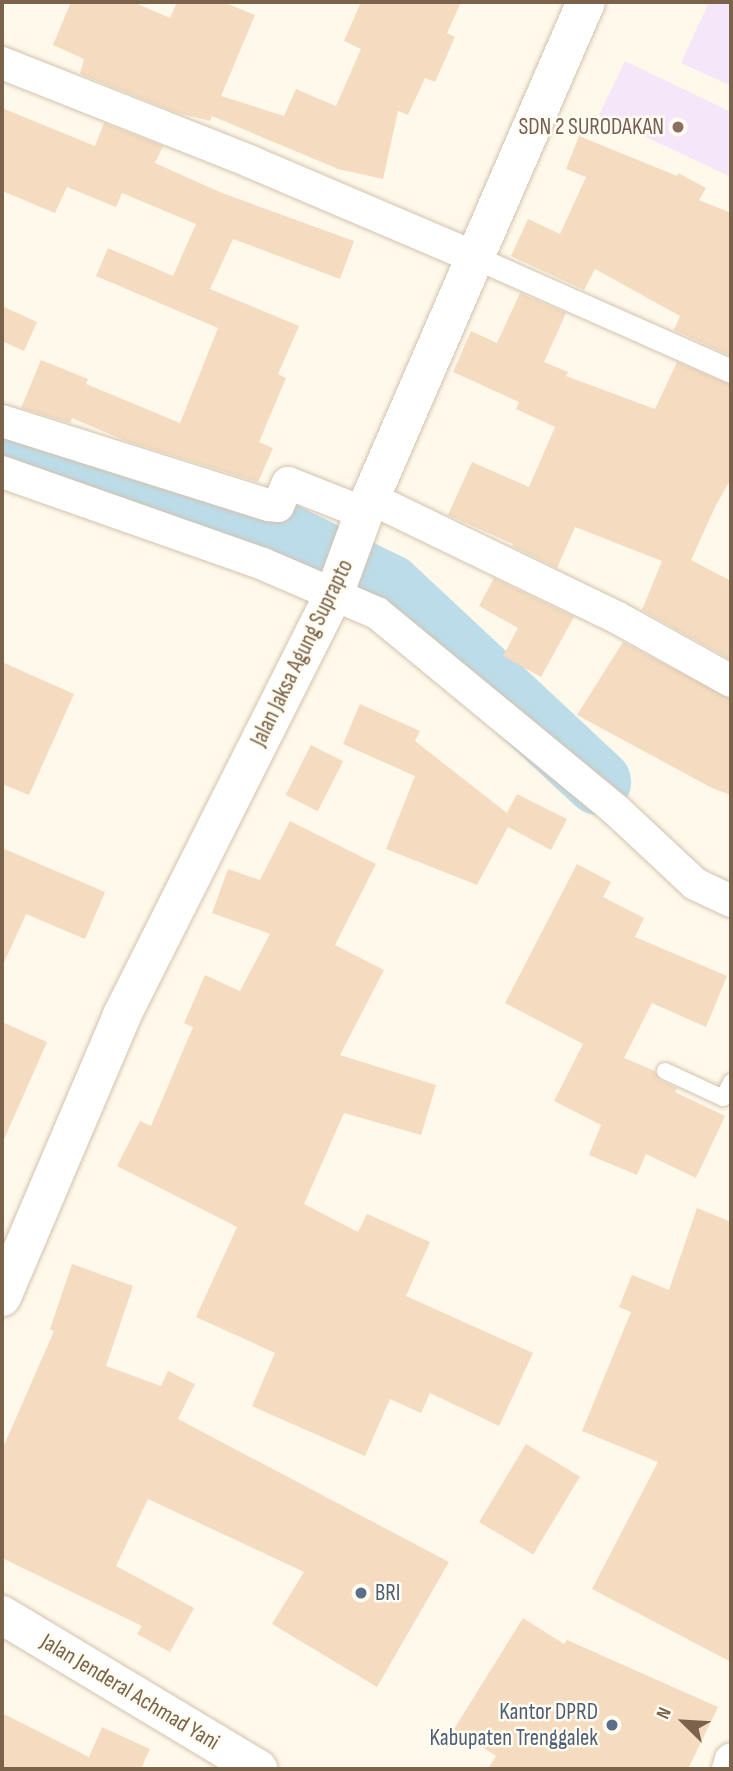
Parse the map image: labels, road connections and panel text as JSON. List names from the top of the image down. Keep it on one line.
{"streets":{"main road":["Jalan Jaksa Agung Suprapto","Jalan Jenderal Achmad Yani"]},"places":["SDN 2 SURODAKAN","BRI","Kantor DPRD Kabupaten Trenggalek"],"north":"top left"}
